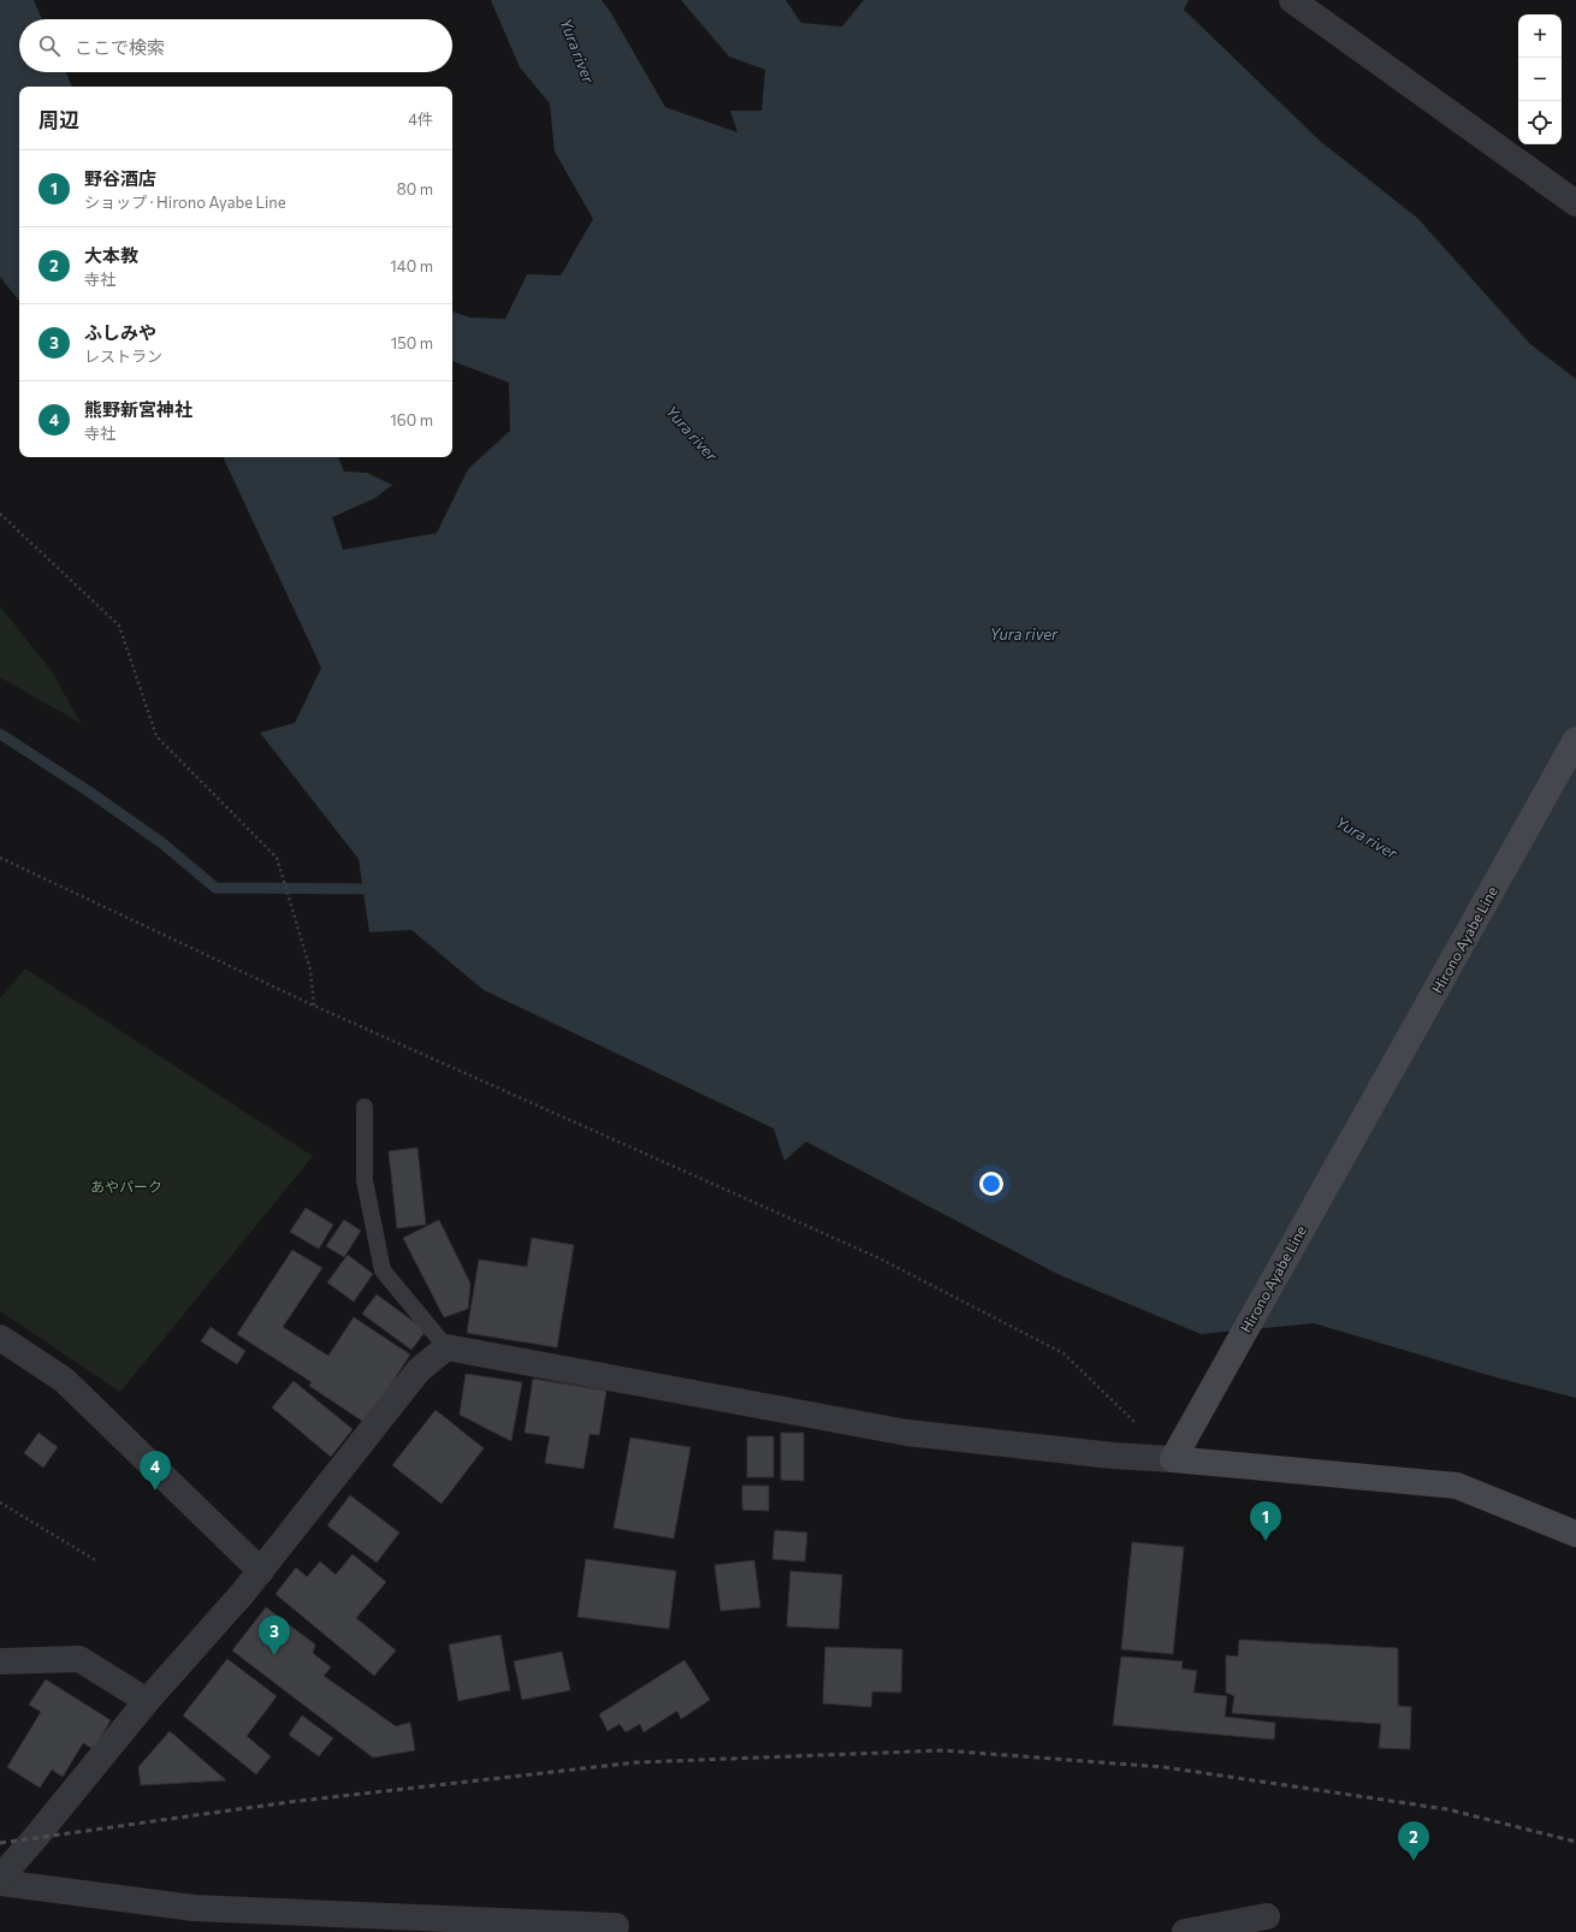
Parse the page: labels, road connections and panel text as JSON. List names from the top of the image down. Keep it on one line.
{"streets":{"main road":["Hirono Ayabe Line"]},"water":["Yura river"],"parks":["あやパーク"],"page":{"map_buttons":["+","−"],"search":"ここで検索","heading":["周辺","4件"],"list":[{"mark":"1","name":"野谷酒店","note":"ショップ · Hirono Ayabe Line","value":"80 m"},{"mark":"2","name":"大本教","note":"寺社","value":"140 m"},{"mark":"3","name":"ふしみや","note":"レストラン","value":"150 m"},{"mark":"4","name":"熊野新宮神社","note":"寺社","value":"160 m"}],"pins":["4","1","3","2"]}}
